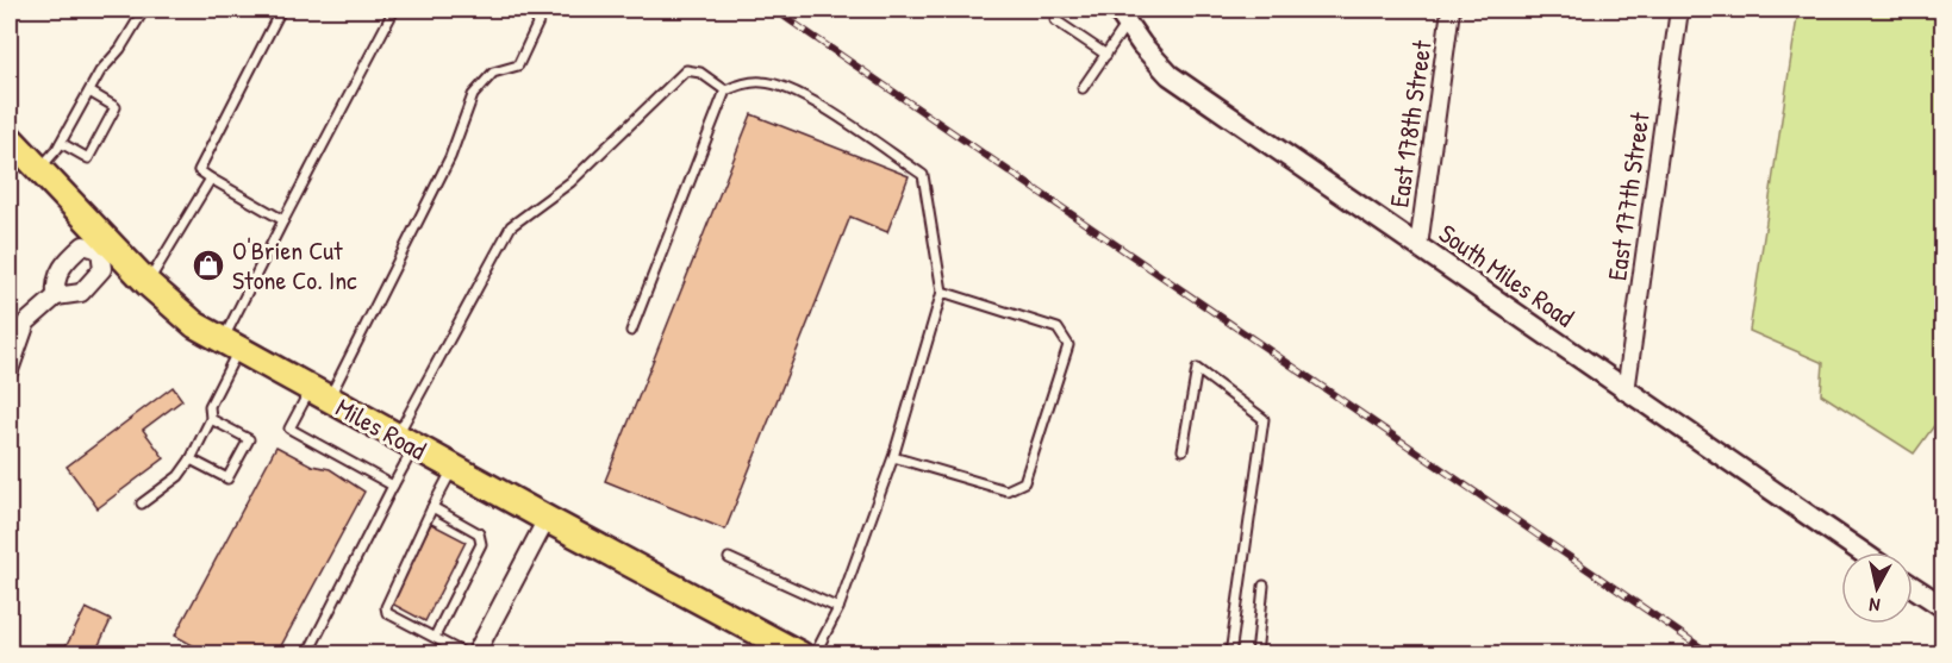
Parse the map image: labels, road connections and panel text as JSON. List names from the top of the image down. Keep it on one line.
{"streets":{"main road":["Miles Road"],"street":["East 178th Street","East 177th Street","South Miles Road"]},"crossings":[["East 178th Street","South Miles Road"],["East 177th Street","South Miles Road"]],"places":{"shop":["O'Brien Cut Stone Co. Inc"]},"north":"bottom"}
